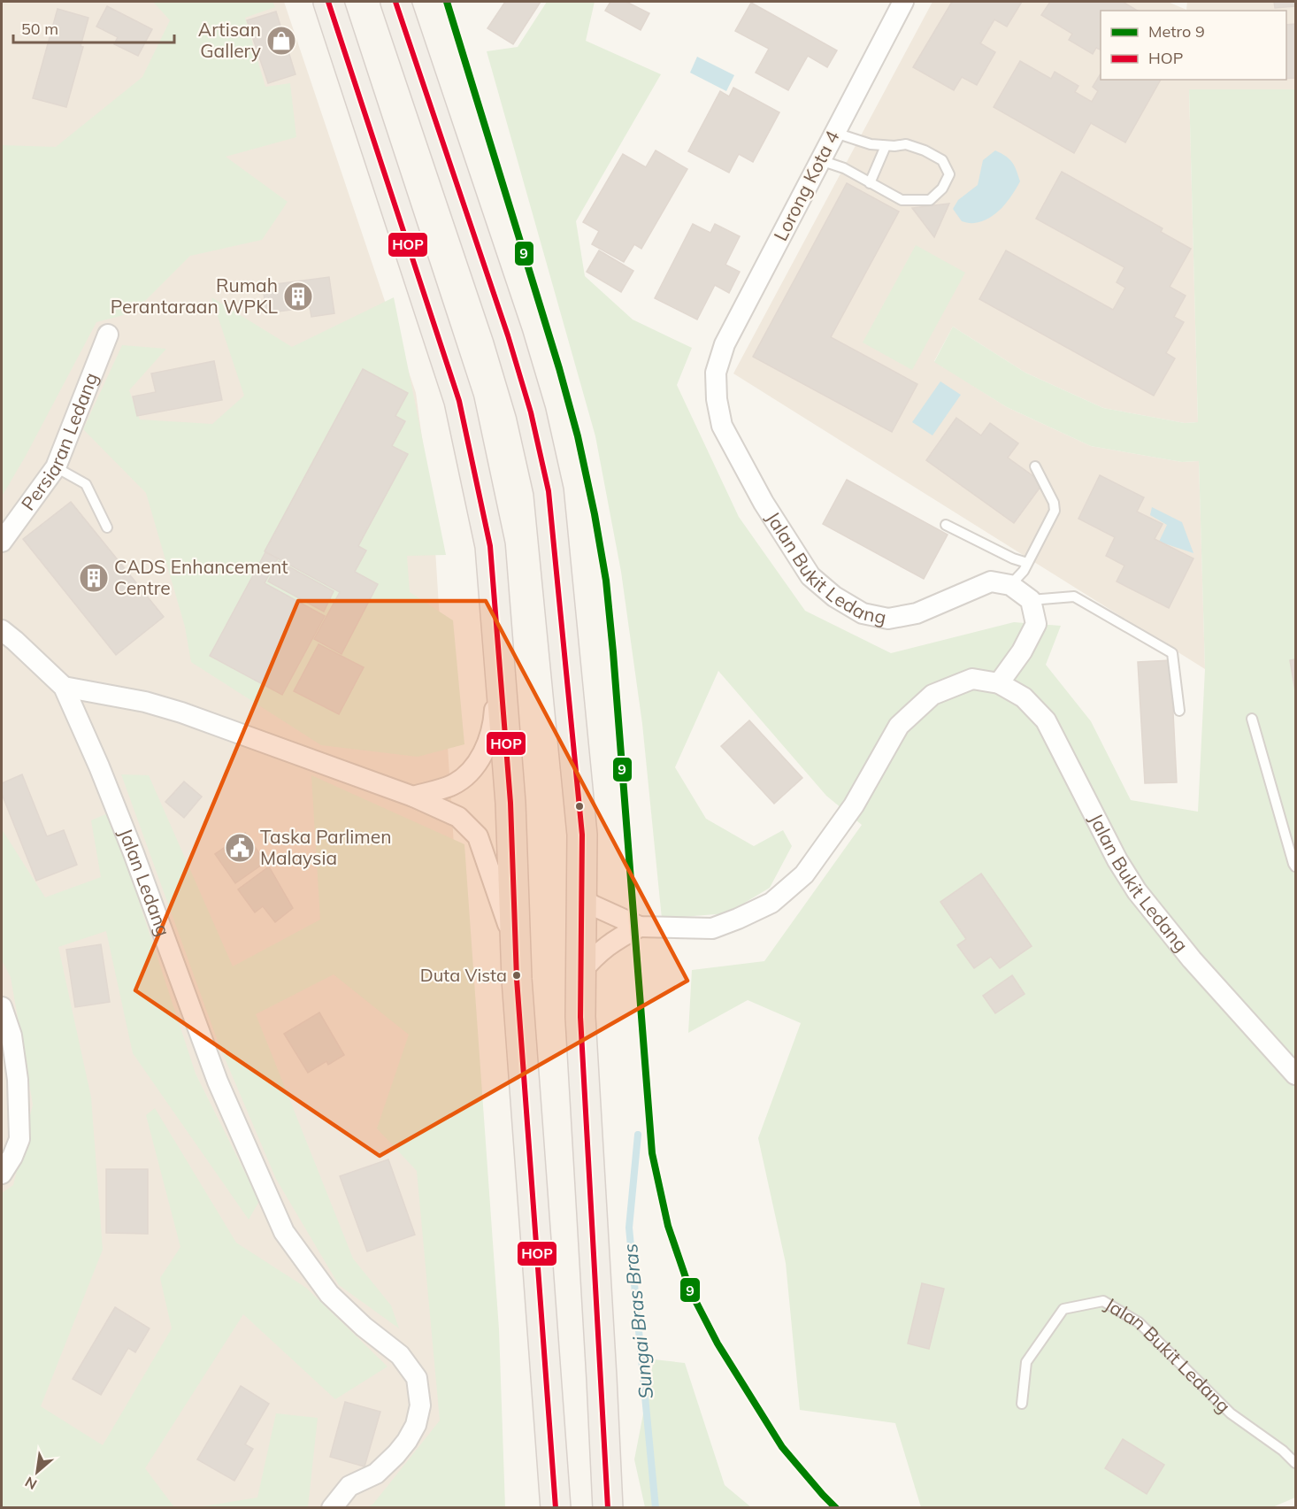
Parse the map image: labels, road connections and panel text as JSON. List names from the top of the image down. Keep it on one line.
{"streets":{"street":["Lorong Kota 4","Persiaran Ledang","Jalan Bukit Ledang","Jalan Ledang"]},"crossings":[["Lorong Kota 4","Jalan Bukit Ledang"]],"water":["Sungai Bras Bras"],"places":{"shop":["Artisan Gallery"],"building":["Rumah Perantaraan WPKL","CADS Enhancement Centre"],"public building":["Taska Parlimen Malaysia"],"other":["Duta Vista"]},"lines":["metro line 9","transit line HOP"],"legend":["Metro 9","HOP"],"scale_bar":"50 m","north":"bottom left"}
